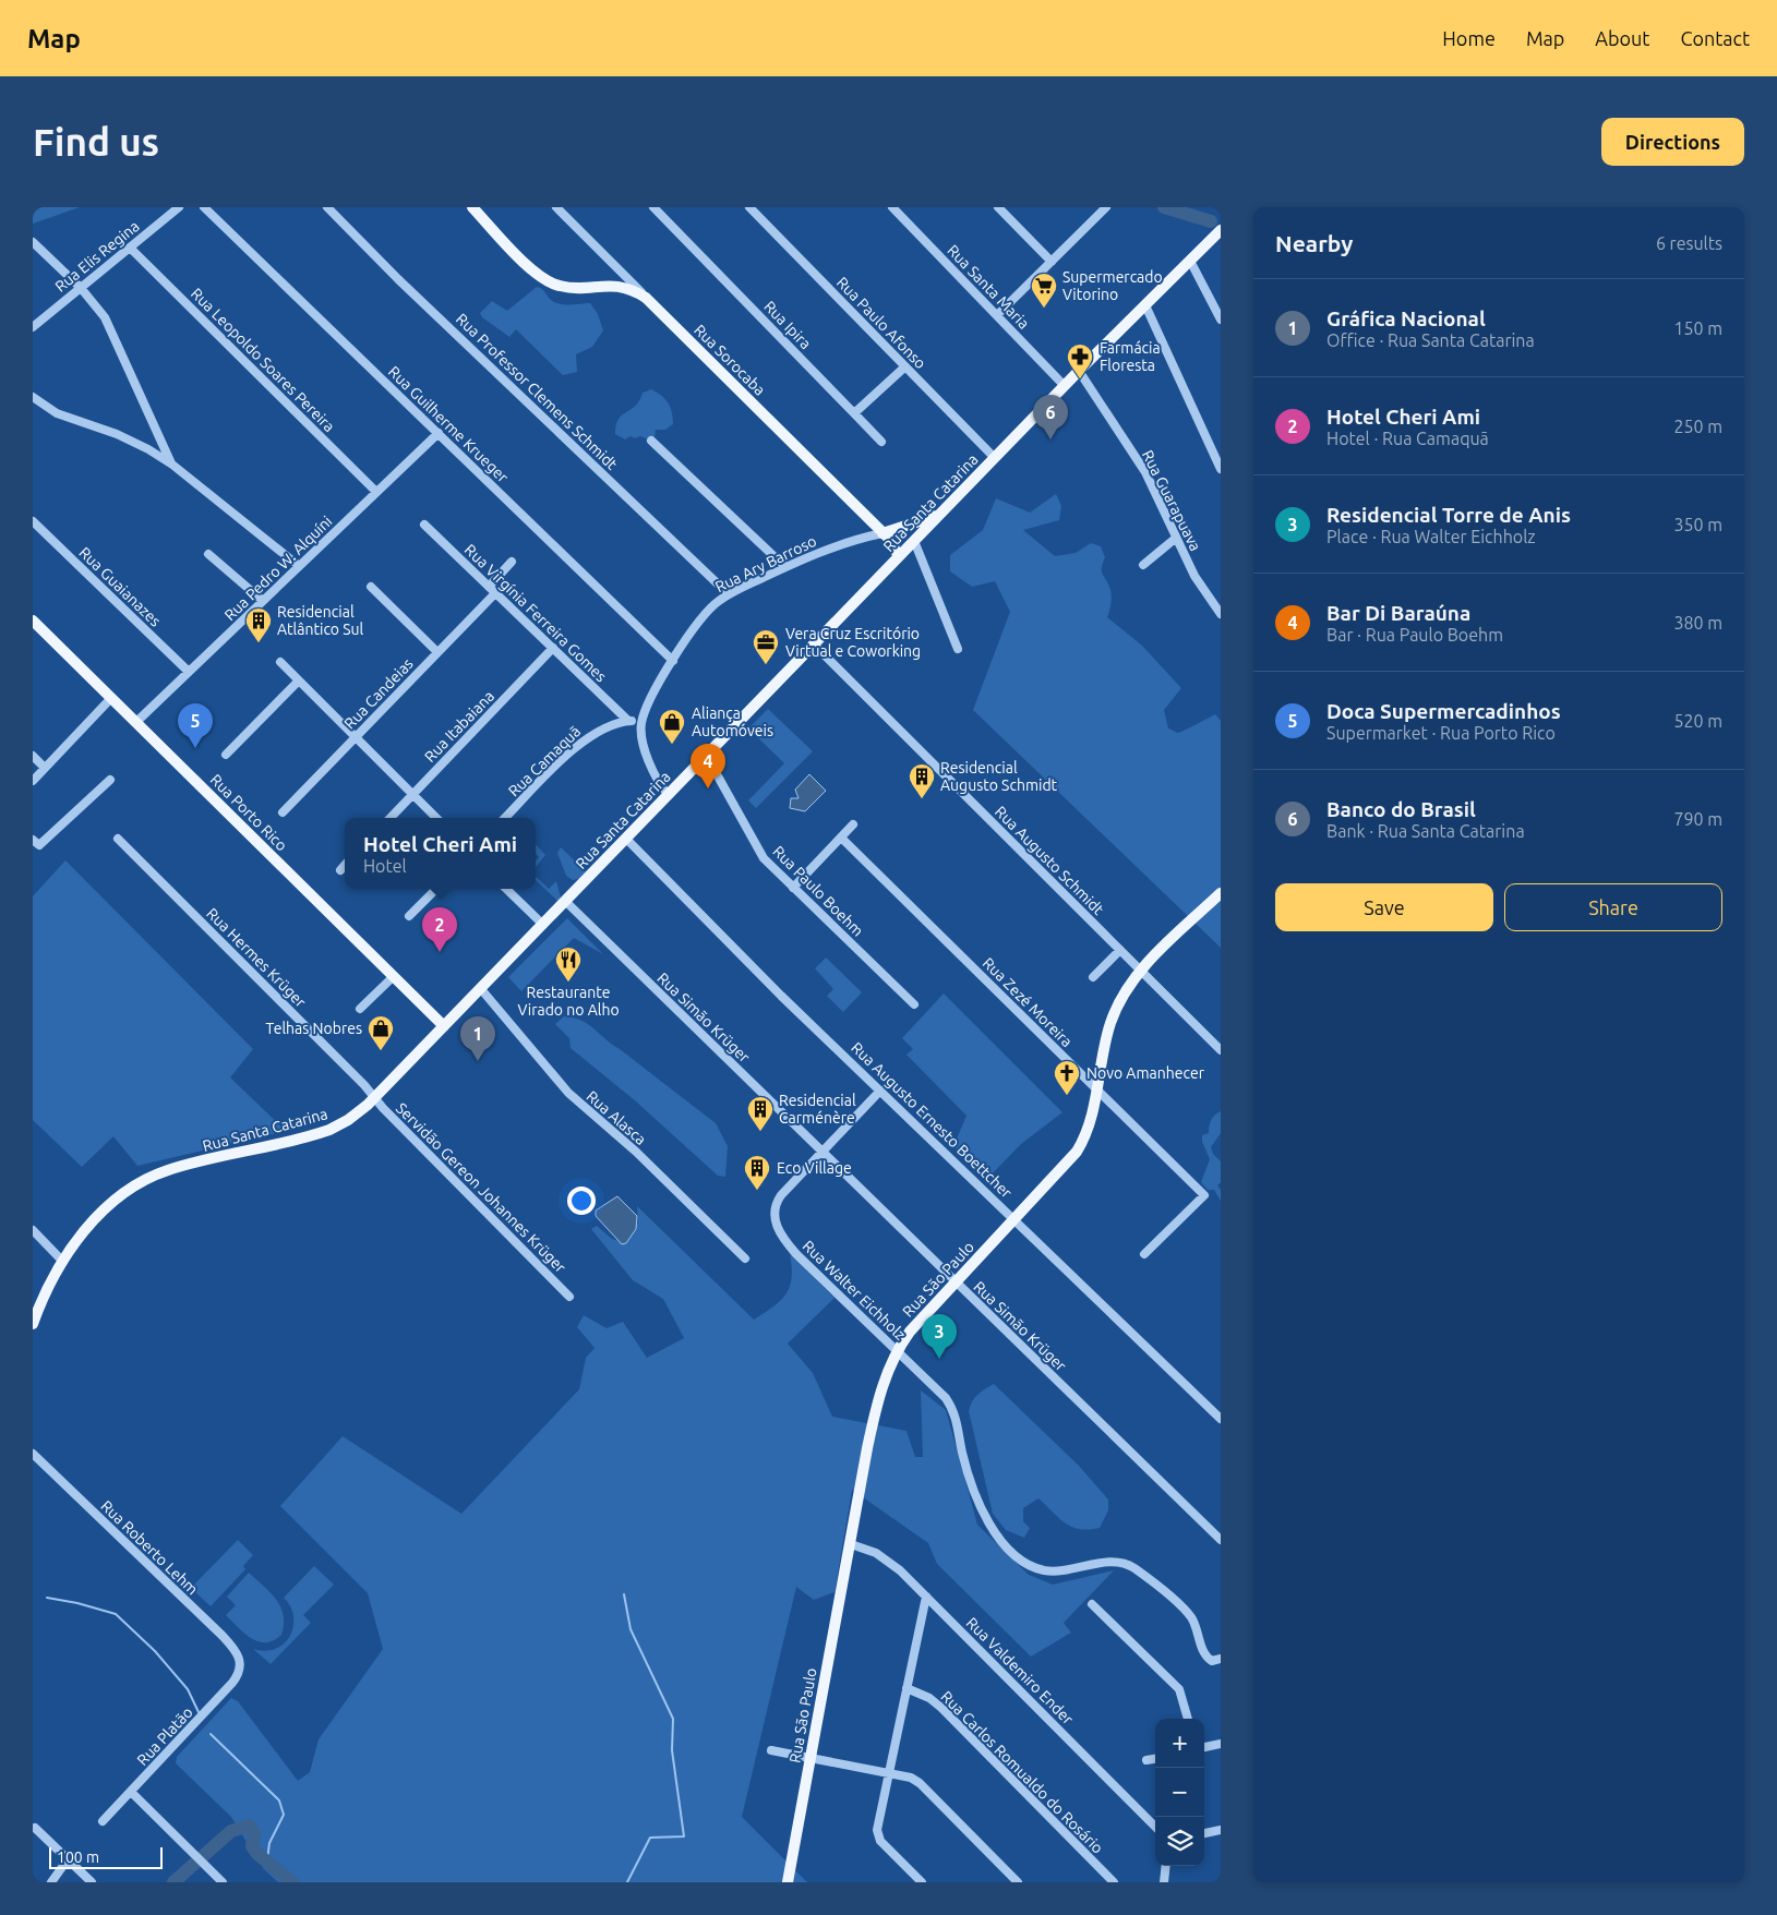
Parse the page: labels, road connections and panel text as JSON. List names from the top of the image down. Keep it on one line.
{"streets":{"main road":["Rua Sorocaba","Rua Santa Catarina","Rua Porto Rico","Rua São Paulo"],"street":["Rua Elis Regina","Rua Santa Maria","Rua Paulo Afonso","Rua Ipira","Rua Leopoldo Soares Pereira","Rua Professor Clemens Schmidt","Rua Guilherme Krueger","Rua Guarapuava","Rua Ary Barroso","Rua Pedro W. Alquíni","Rua Guaianazes","Rua Virgínia Ferreira Gomes","Rua Candeias","Rua Itabaiana","Rua Camaquã","Rua Augusto Schmidt","Rua Paulo Boehm","Rua Hermes Krüger","Rua Zezé Moreira","Rua Simão Krüger","Rua Alasca","Rua Augusto Ernesto Boettcher","Servidão Gereon Johannes Krüger","Rua Walter Eichholz","Rua Roberto Lehm","Rua Valdemiro Ender","Rua Platão","Rua Carlos Romualdo do Rosário"]},"crossings":[["Rua Elis Regina","Rua Leopoldo Soares Pereira"],["Rua Santa Maria","Rua Santa Catarina"],["Rua Paulo Afonso","Rua Santa Catarina"],["Rua Leopoldo Soares Pereira","Rua Pedro W. Alquíni"],["Rua Sorocaba","Rua Santa Catarina"],["Rua Sorocaba","Rua Ary Barroso"],["Rua Professor Clemens Schmidt","Rua Ary Barroso"],["Rua Guilherme Krueger","Rua Ary Barroso"],["Rua Guilherme Krueger","Rua Pedro W. Alquíni"],["Rua Guarapuava","Rua Santa Catarina"],["Rua Santa Catarina","Rua Porto Rico"],["Rua Santa Catarina","Rua Augusto Schmidt"],["Rua Santa Catarina","Rua Paulo Boehm"],["Rua Santa Catarina","Rua Hermes Krüger"],["Rua Santa Catarina","Rua Simão Krüger"],["Rua Santa Catarina","Rua Alasca"],["Rua Santa Catarina","Rua Augusto Ernesto Boettcher"],["Rua Santa Catarina","Servidão Gereon Johannes Krüger"],["Rua Ary Barroso","Rua Camaquã"],["Rua Pedro W. Alquíni","Rua Guaianazes"],["Rua Pedro W. Alquíni","Rua Porto Rico"],["Rua Virgínia Ferreira Gomes","Rua Candeias"],["Rua Virgínia Ferreira Gomes","Rua Itabaiana"],["Rua Virgínia Ferreira Gomes","Rua Camaquã"],["Rua Augusto Schmidt","Rua São Paulo"],["Rua Hermes Krüger","Servidão Gereon Johannes Krüger"],["Rua Zezé Moreira","Rua São Paulo"],["Rua Simão Krüger","Rua São Paulo"],["Rua Simão Krüger","Rua Walter Eichholz"],["Rua Augusto Ernesto Boettcher","Rua São Paulo"],["Rua Augusto Ernesto Boettcher","Rua Walter Eichholz"],["Rua São Paulo","Rua Walter Eichholz"],["Rua São Paulo","Rua Valdemiro Ender"],["Rua Roberto Lehm","Rua Platão"]],"places":{"supermarket":["Supermercado Vitorino"],"pharmacy":["Farmácia Floresta"],"building":["Residencial Atlântico Sul","Residencial Augusto Schmidt","Residencial Carménère","Eco Village"],"office":["Vera Cruz Escritório Virtual e Coworking"],"shop":["Aliança Automóveis","Telhas Nobres"],"restaurant":["Restaurante Virado no Alho"],"church":["Novo Amanhecer"]},"scale_bar":"100 m","page":{"header":"Map","nav":["Home","Map","About","Contact"],"buttons":["Directions",["Save","Share"]],"title":"Find us","heading":["Nearby","6 results"],"list":[{"mark":"1","name":"Gráfica Nacional","note":"Office · Rua Santa Catarina","value":"150 m"},{"mark":"2","name":"Hotel Cheri Ami","note":"Hotel · Rua Camaquã","value":"250 m"},{"mark":"3","name":"Residencial Torre de Anis","note":"Place · Rua Walter Eichholz","value":"350 m"},{"mark":"4","name":"Bar Di Baraúna","note":"Bar · Rua Paulo Boehm","value":"380 m"},{"mark":"5","name":"Doca Supermercadinhos","note":"Supermarket · Rua Porto Rico","value":"520 m"},{"mark":"6","name":"Banco do Brasil","note":"Bank · Rua Santa Catarina","value":"790 m"}],"pins":["6","5","4","2","1","3"],"popup":["Hotel Cheri Ami","Hotel"],"map_buttons":["+","−"],"scale":"100 m"}}
